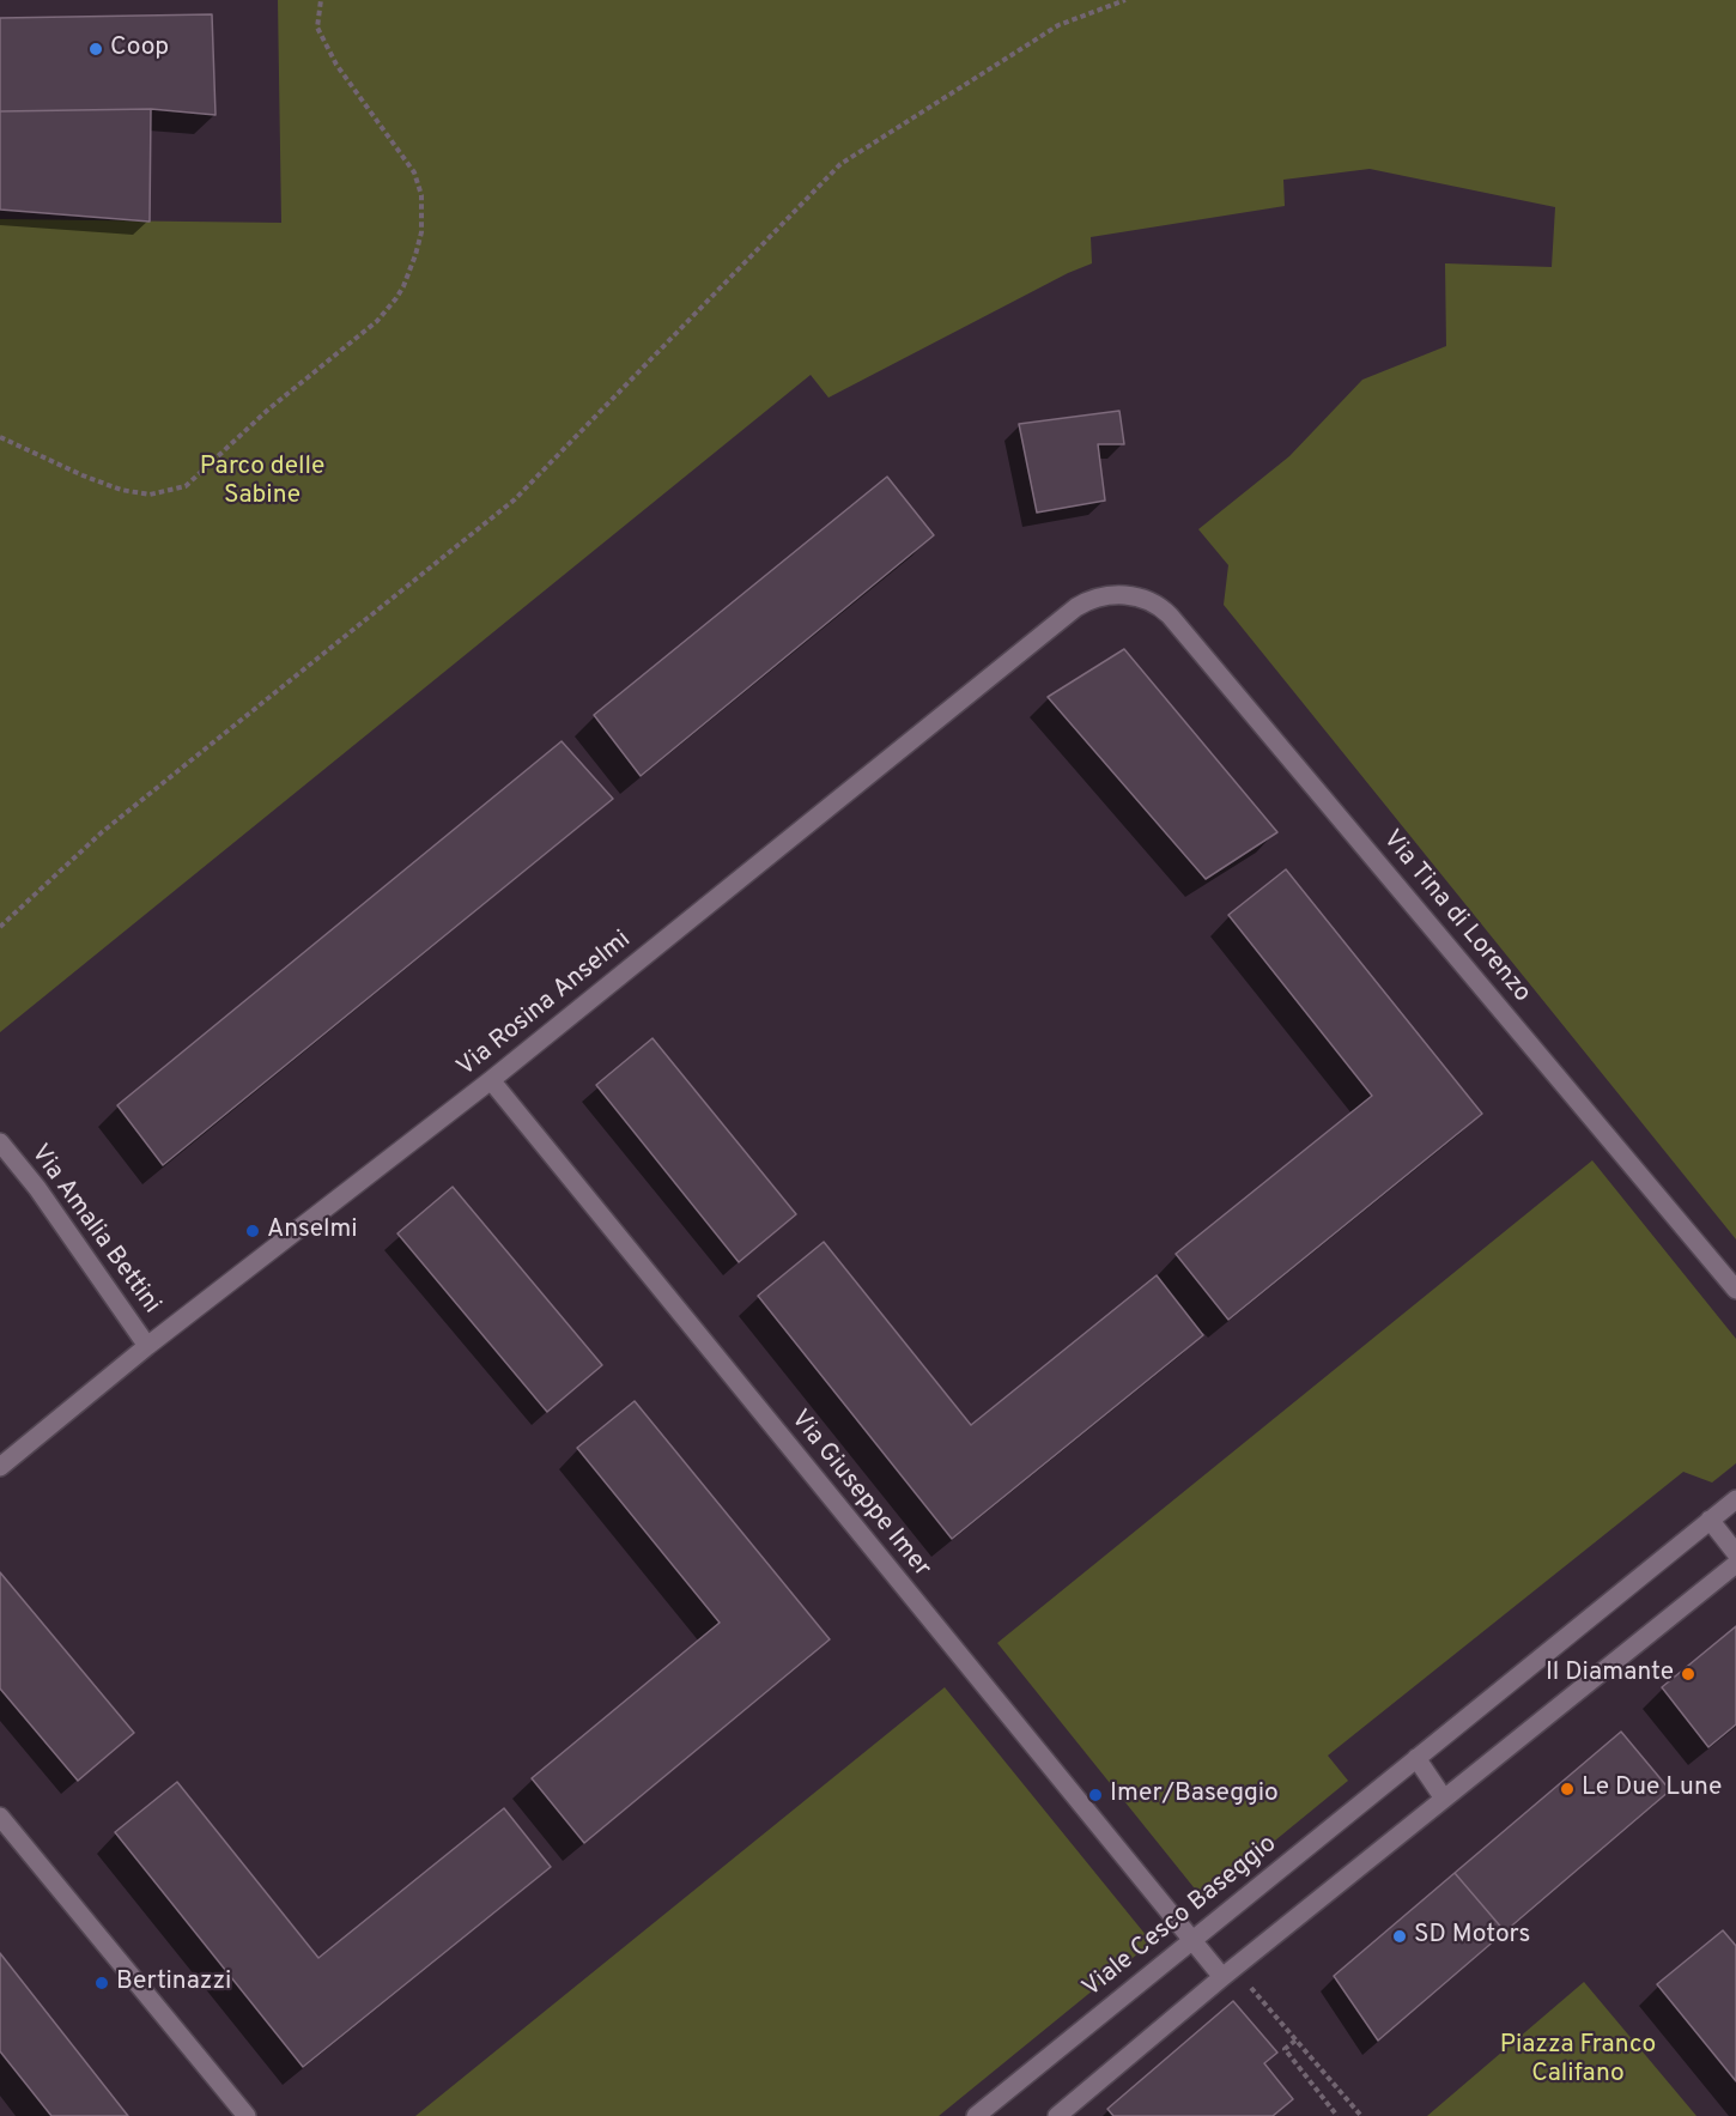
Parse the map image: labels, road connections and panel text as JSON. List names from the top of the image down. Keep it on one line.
{"streets":{"street":["Via Tina di Lorenzo","Via Rosina Anselmi","Via Amalia Bettini","Via Giuseppe Imer","Viale Cesco Baseggio"]},"crossings":[["Via Tina di Lorenzo","Via Rosina Anselmi"],["Via Rosina Anselmi","Via Amalia Bettini"],["Via Rosina Anselmi","Via Giuseppe Imer"],["Via Giuseppe Imer","Viale Cesco Baseggio"]],"parks":["Parco delle Sabine","Piazza Franco Califano"],"places":["Coop","Anselmi","Il Diamante","Le Due Lune","Imer/Baseggio","SD Motors","Bertinazzi"]}
